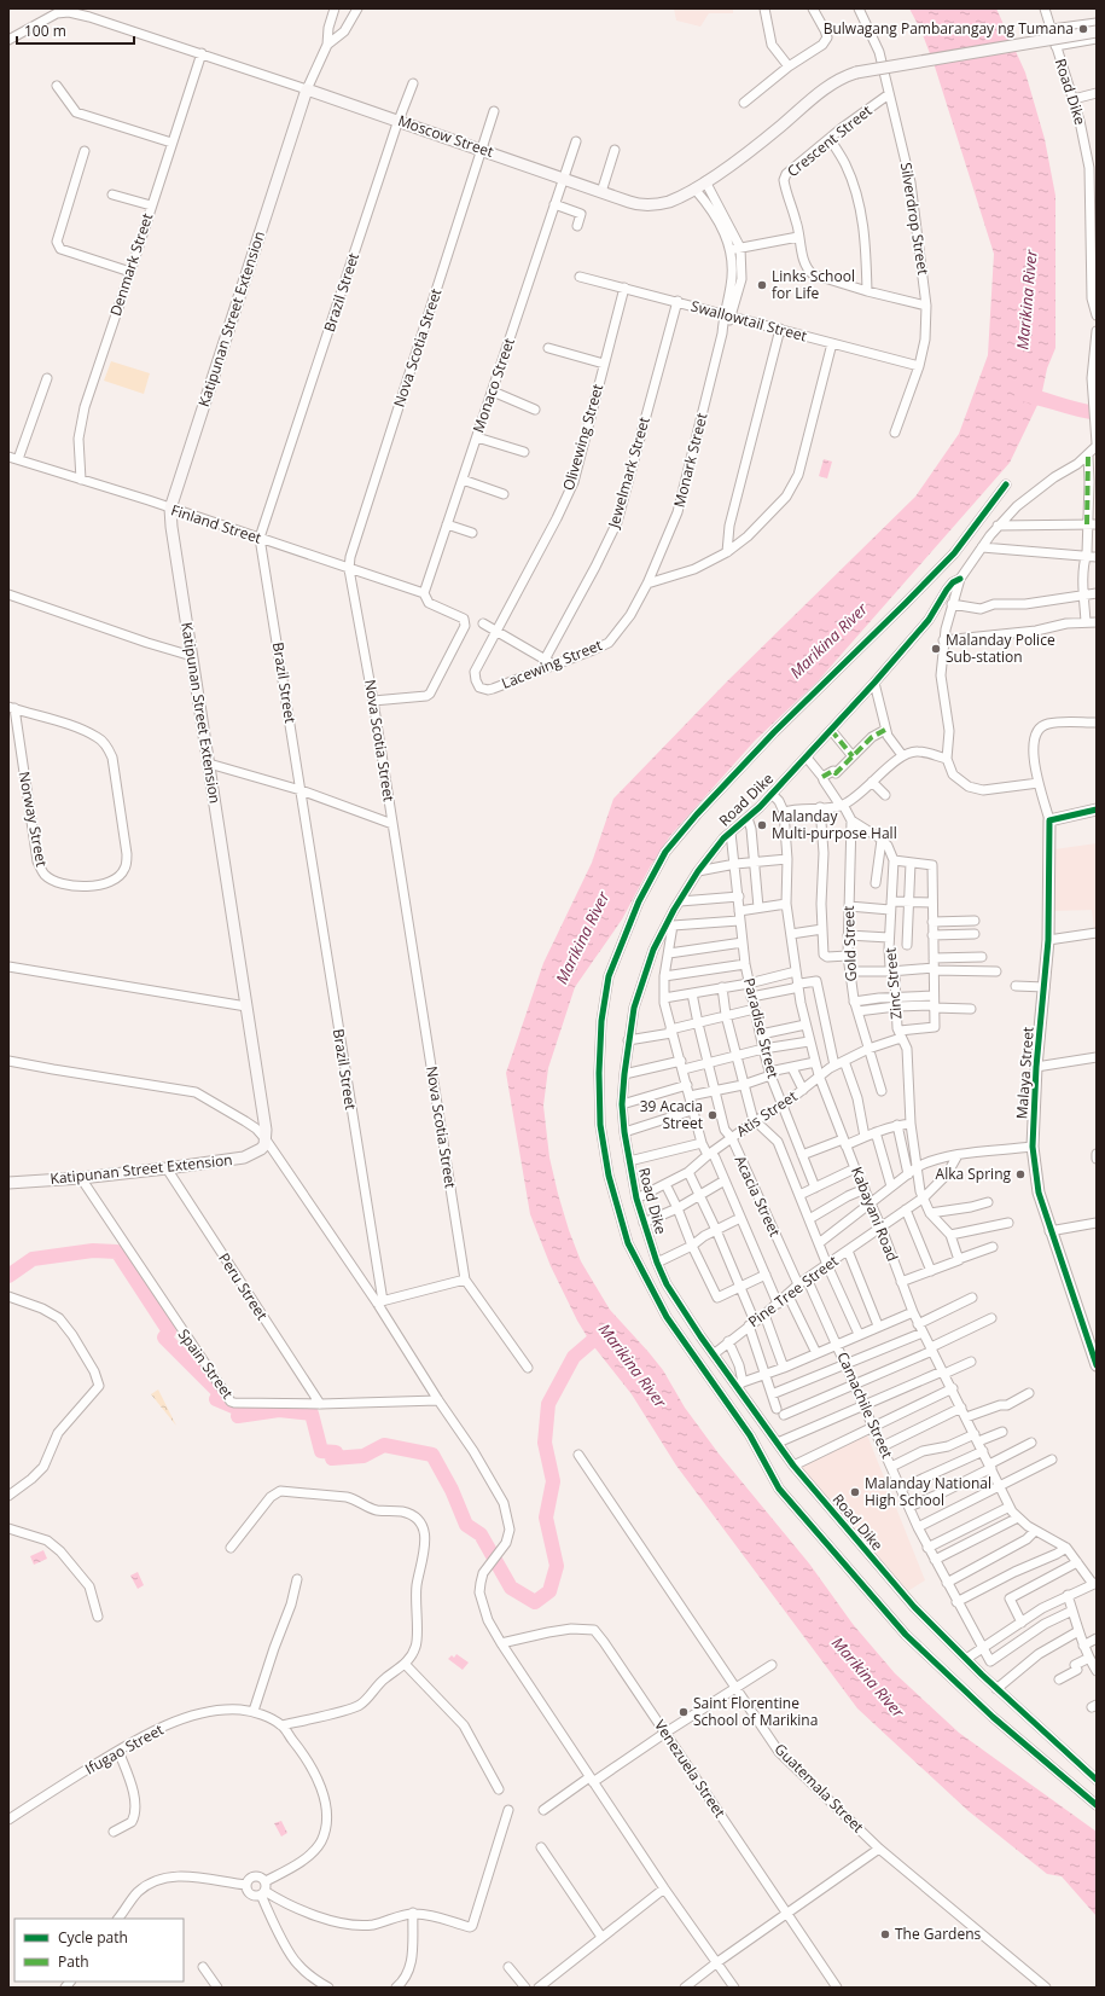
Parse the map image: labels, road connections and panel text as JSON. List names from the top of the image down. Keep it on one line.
{"streets":{"street":["Road Dike","Moscow Street","Crescent Street","Silverdrop Street","Denmark Street","Brazil Street","Katipunan Street Extension","Swallowtail Street","Nova Scotia Street","Monaco Street","Olivewing Street","Monark Street","Jewelmark Street","Finland Street","Lacewing Street","Norway Street","Gold Street","Zinc Street","Paradise Street","Malaya Street","Atis Street","Acacia Street","Kabayani Road","Peru Street","Pine Tree Street","Spain Street","Camachile Street","Ifugao Street","Venezuela Street","Guatemala Street"]},"crossings":[["Road Dike","Paradise Street"],["Road Dike","Atis Street"],["Road Dike","Kabayani Road"],["Road Dike","Pine Tree Street"],["Moscow Street","Denmark Street"],["Moscow Street","Brazil Street"],["Moscow Street","Katipunan Street Extension"],["Moscow Street","Nova Scotia Street"],["Moscow Street","Monaco Street"],["Moscow Street","Monark Street"],["Crescent Street","Silverdrop Street"],["Silverdrop Street","Swallowtail Street"],["Denmark Street","Finland Street"],["Brazil Street","Finland Street"],["Katipunan Street Extension","Finland Street"],["Katipunan Street Extension","Peru Street"],["Katipunan Street Extension","Spain Street"],["Swallowtail Street","Olivewing Street"],["Swallowtail Street","Monark Street"],["Swallowtail Street","Jewelmark Street"],["Nova Scotia Street","Finland Street"],["Monaco Street","Finland Street"],["Olivewing Street","Lacewing Street"],["Monark Street","Lacewing Street"],["Jewelmark Street","Lacewing Street"],["Gold Street","Atis Street"],["Zinc Street","Atis Street"],["Zinc Street","Pine Tree Street"],["Paradise Street","Atis Street"],["Atis Street","Acacia Street"],["Atis Street","Kabayani Road"],["Acacia Street","Pine Tree Street"],["Kabayani Road","Pine Tree Street"],["Peru Street","Spain Street"],["Pine Tree Street","Camachile Street"]],"water":["Marikina River"],"places":["Bulwagang Pambarangay ng Tumana","Links School for Life","Malanday Police Sub-station","Malanday Multi-purpose Hall","39 Acacia Street","Alka Spring","Malanday National High School","Saint Florentine School of Marikina","The Gardens"],"legend":["Cycle path","Path"],"scale_bar":"100 m"}
